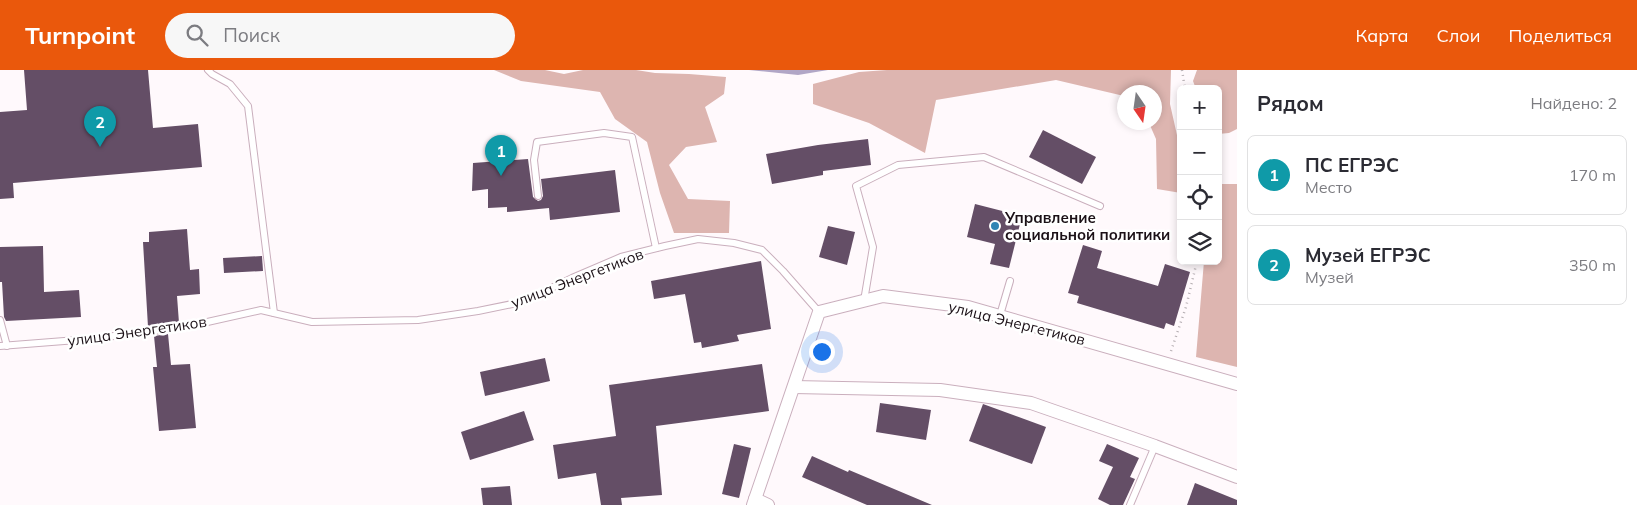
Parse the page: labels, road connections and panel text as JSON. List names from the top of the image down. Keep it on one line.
{"streets":{"street":["улица Энергетиков"]},"places":["Управление социальной политики"],"north":"bottom","page":{"header":"Turnpoint","search":"Поиск","nav":["Карта","Слои","Поделиться"],"heading":["Рядом","Найдено: 2"],"map_buttons":["+","−"],"pins":["2","1"],"list":[{"mark":"1","name":"ПС ЕГРЭС","note":"Место","value":"170 m"},{"mark":"2","name":"Музей ЕГРЭС","note":"Музей","value":"350 m"}]}}
